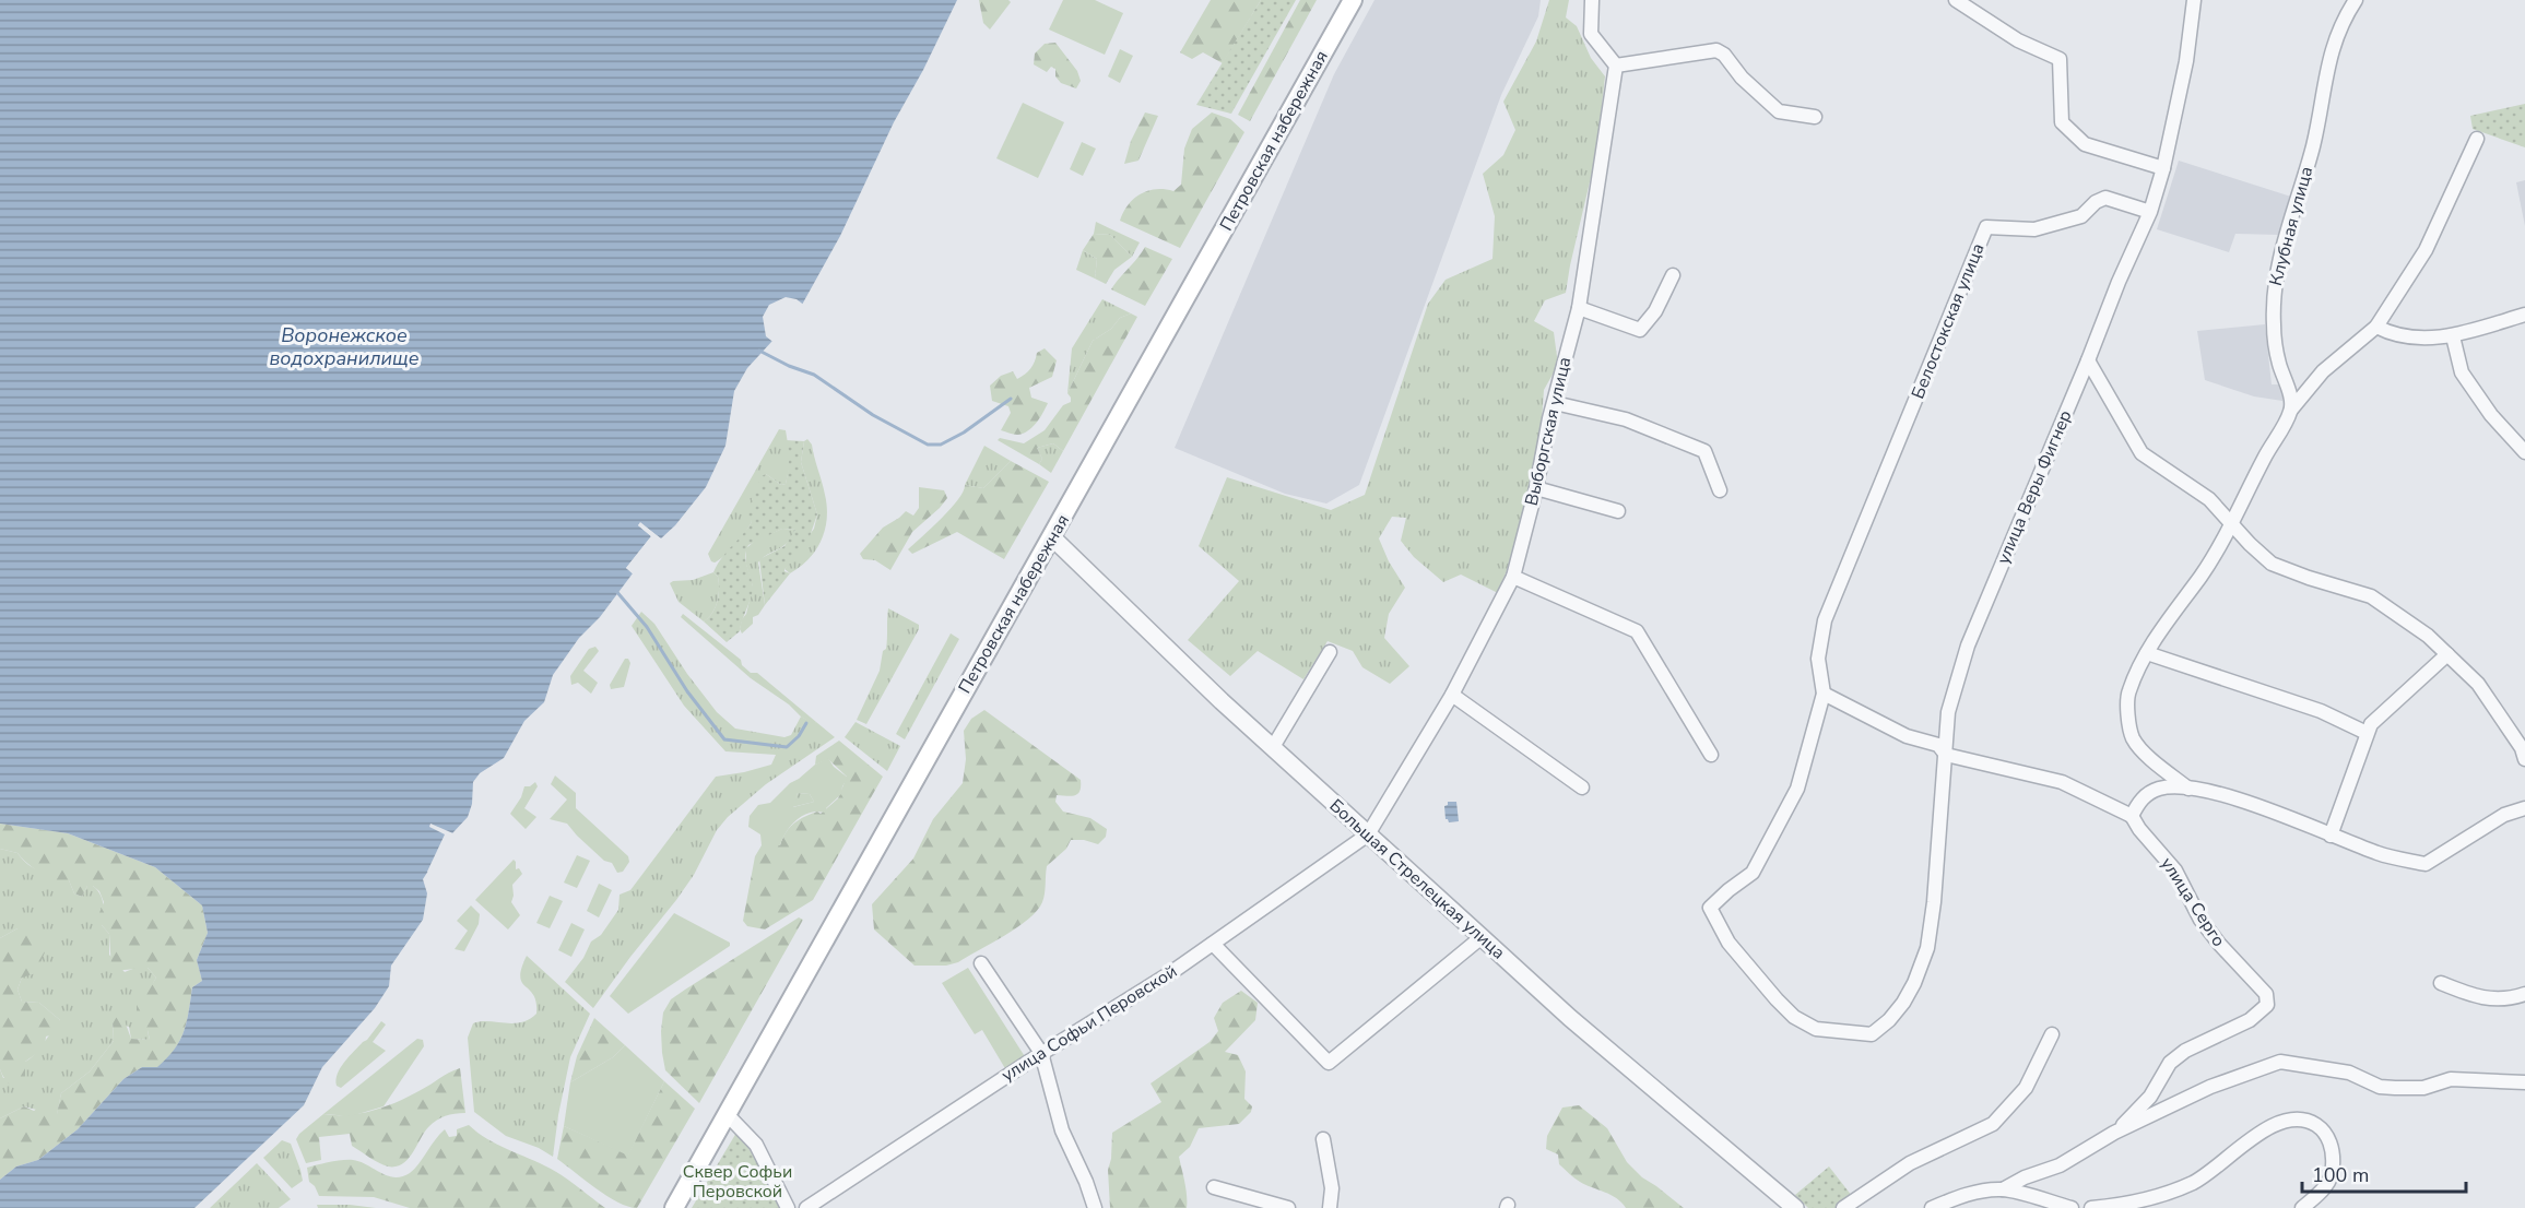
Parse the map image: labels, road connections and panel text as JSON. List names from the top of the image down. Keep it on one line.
{"streets":{"main road":["Петровская набережная"],"street":["Клубная улица","Белостокская улица","Выборгская улица","улица Веры Фигнер","Большая Стрелецкая улица","улица Серго","улица Софьи Перовской"]},"crossings":[["Петровская набережная","Большая Стрелецкая улица"],["Белостокская улица","улица Веры Фигнер"],["Выборгская улица","Большая Стрелецкая улица"],["Выборгская улица","улица Софьи Перовской"],["Большая Стрелецкая улица","улица Софьи Перовской"]],"water":["Воронежское водохранилище"],"parks":["Сквер Софьи Перовской"],"scale_bar":"100 m"}
